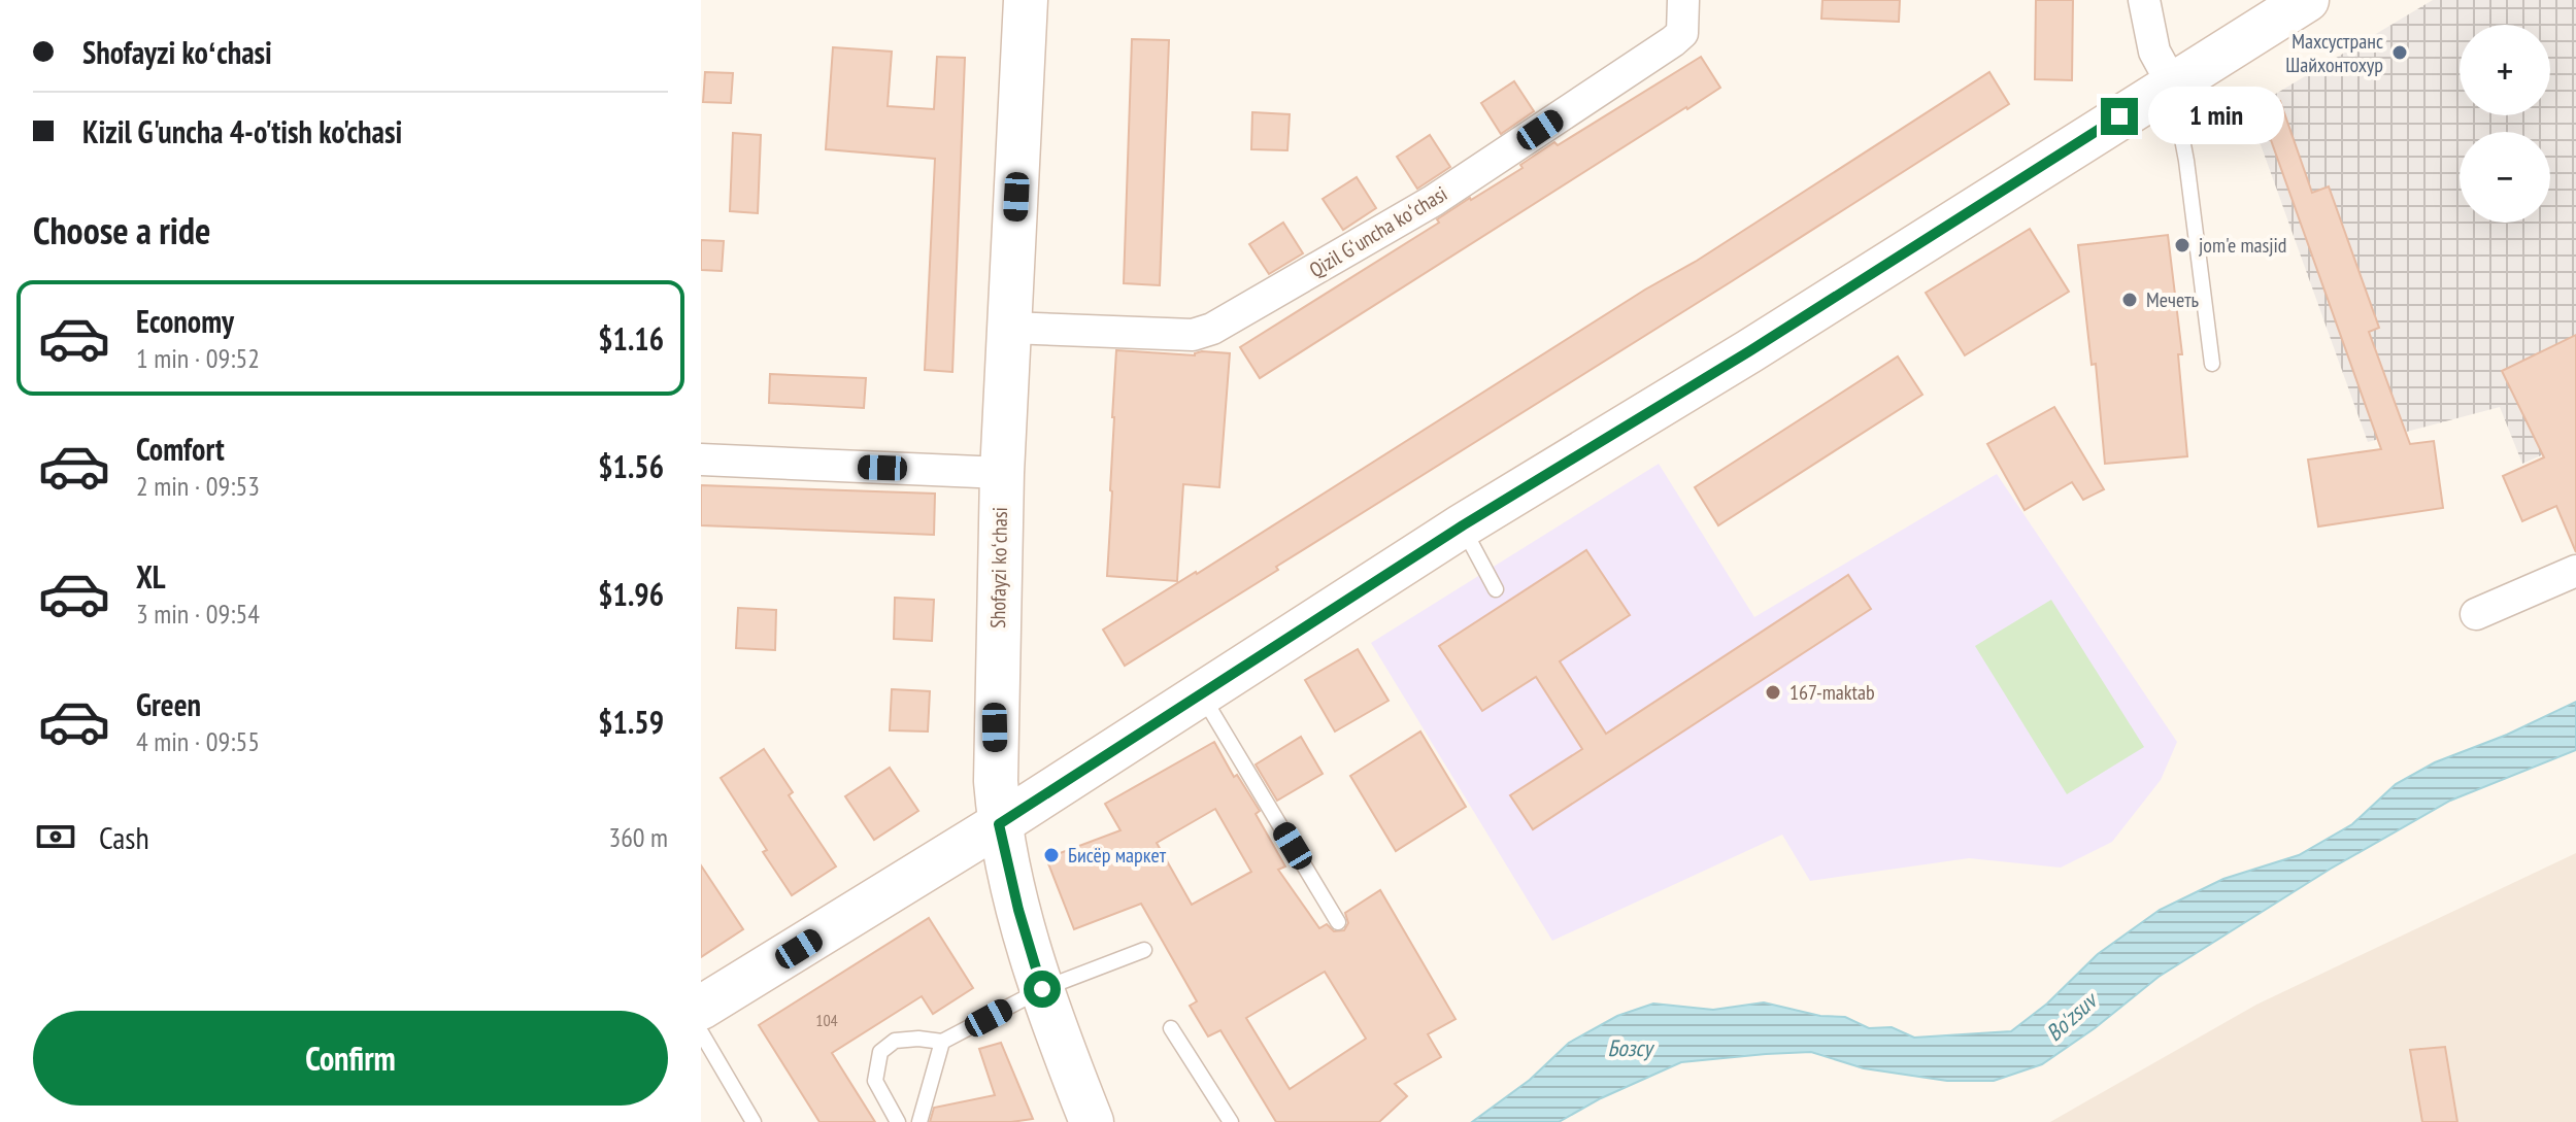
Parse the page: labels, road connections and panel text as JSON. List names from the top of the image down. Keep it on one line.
{"streets":{"street":["Qizil Gʻuncha koʻchasi","Shofayzi koʻchasi"]},"crossings":[["Qizil Gʻuncha koʻchasi","Shofayzi koʻchasi"]],"water":["Bo'zsuv","Бозсу"],"places":["Махсустранс Шайхонтохур","jom'e masjid","Мечеть","167-maktab","Бисёр маркет"],"house_numbers":["104"],"page":{"banner":["Shofayzi koʻchasi","Kizil G'uncha 4-o'tish ko'chasi"],"map_buttons":["+","−"],"bubble":"1 min","heading":"Choose a ride","list":[{"name":"Economy","note":"1 min · 09:52","value":"$1.16"},{"name":"Comfort","note":"2 min · 09:53","value":"$1.56"},{"name":"XL","note":"3 min · 09:54","value":"$1.96"},{"name":"Green","note":"4 min · 09:55","value":"$1.59"}],"pay":["Cash","360 m"],"buttons":"Confirm"}}
